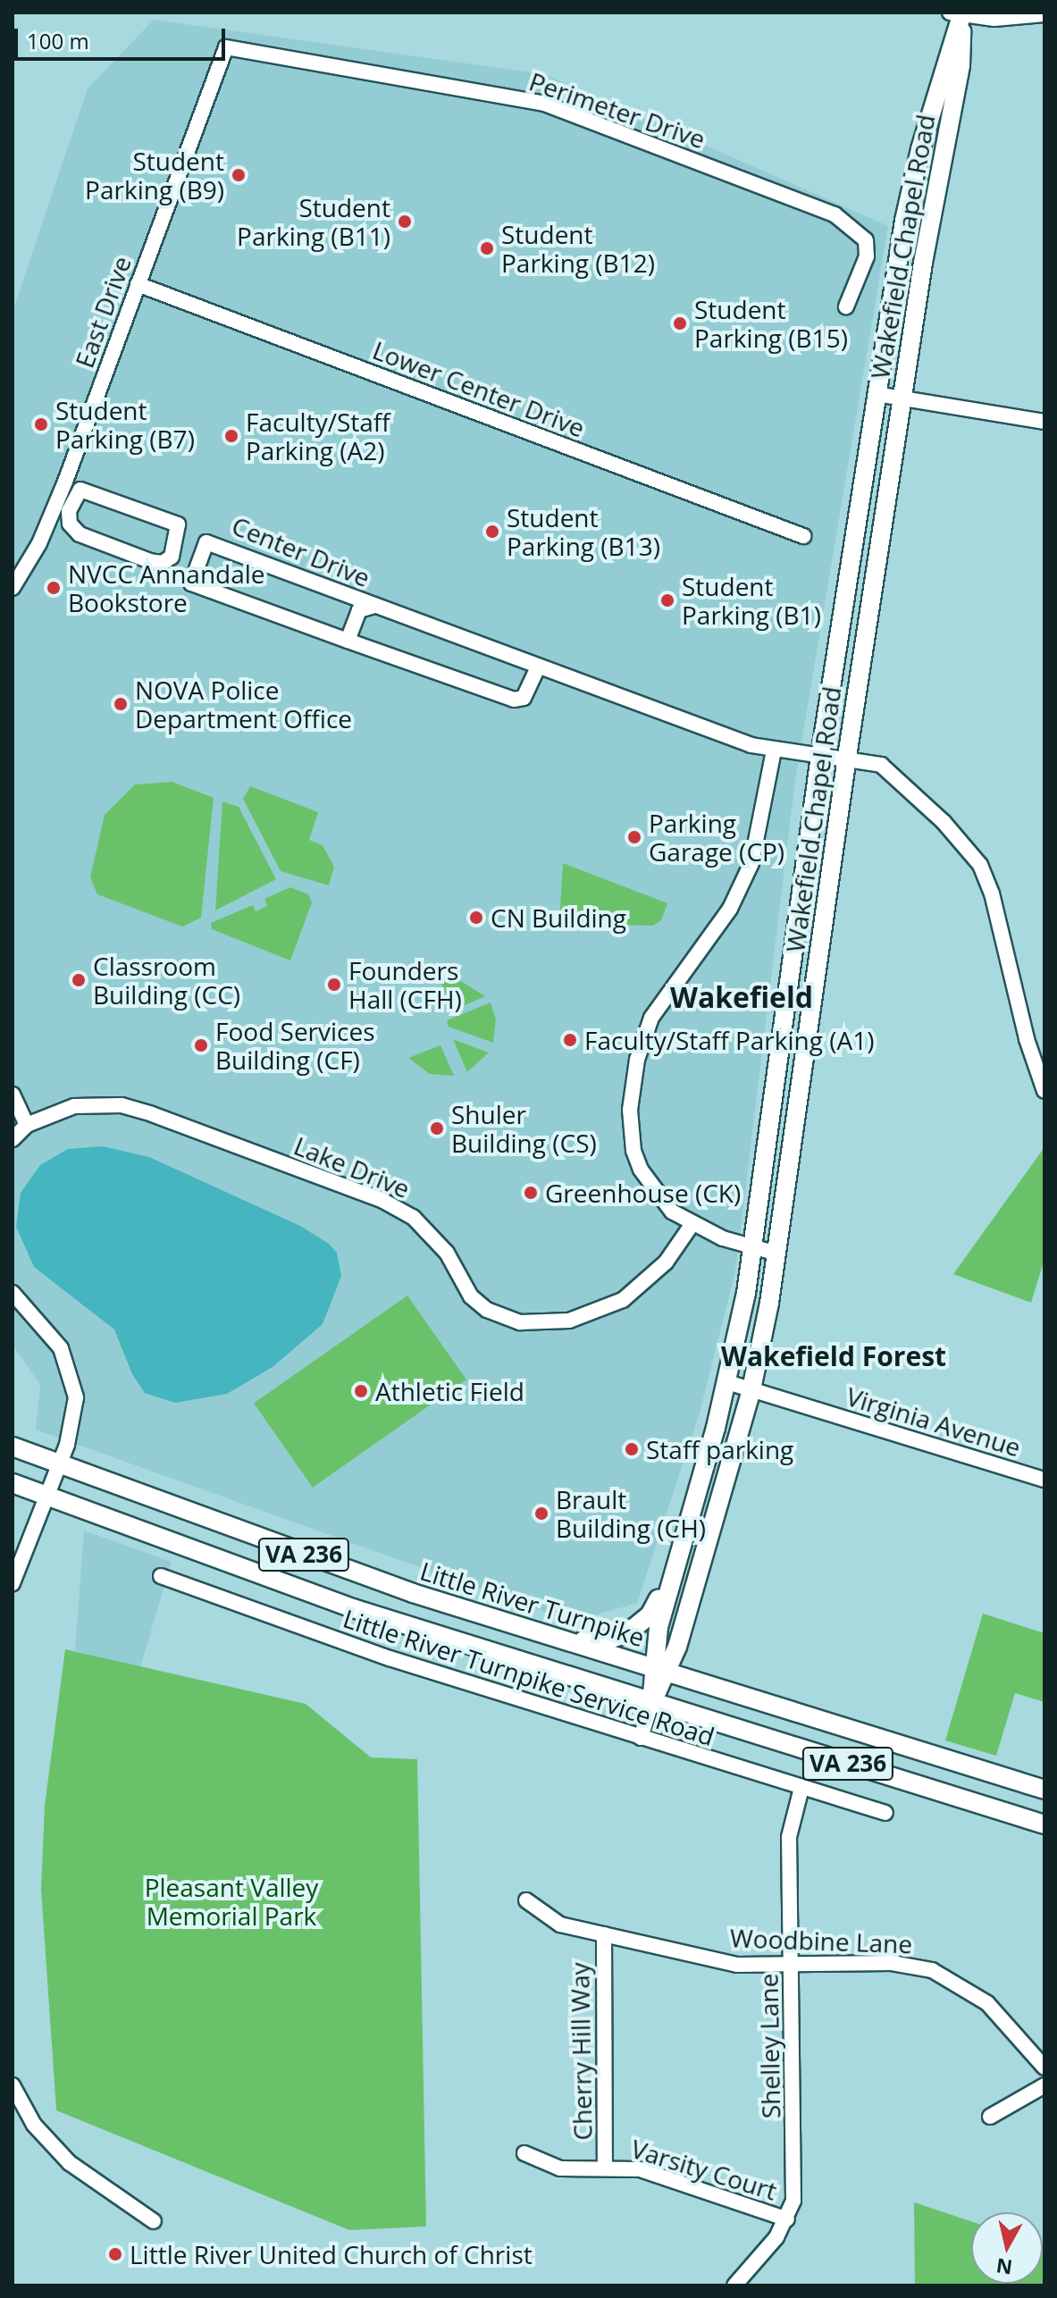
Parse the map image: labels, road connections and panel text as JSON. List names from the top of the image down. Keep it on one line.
{"streets":{"main road":["Wakefield Chapel Road","VA 236","Little River Turnpike"],"street":["Perimeter Drive","East Drive","Lower Center Drive","Center Drive","Lake Drive","Virginia Avenue","Little River Turnpike Service Road","Woodbine Lane","Shelley Lane","Cherry Hill Way","Varsity Court"]},"crossings":[["Perimeter Drive","East Drive"],["Wakefield Chapel Road","Center Drive"],["Wakefield Chapel Road","Virginia Avenue"],["Wakefield Chapel Road","VA 236"],["Wakefield Chapel Road","Little River Turnpike"],["Wakefield Chapel Road","Little River Turnpike Service Road"],["East Drive","Lower Center Drive"],["Little River Turnpike Service Road","Shelley Lane"],["Woodbine Lane","Shelley Lane"],["Woodbine Lane","Cherry Hill Way"],["Shelley Lane","Varsity Court"],["Cherry Hill Way","Varsity Court"]],"districts":["Wakefield","Wakefield Forest"],"parks":["Pleasant Valley Memorial Park"],"places":["Student Parking (B9)","Student Parking (B11)","Student Parking (B12)","Student Parking (B15)","Student Parking (B7)","Faculty/Staff Parking (A2)","Student Parking (B13)","NVCC Annandale Bookstore","Student Parking (B1)","NOVA Police Department Office","Parking Garage (CP)","CN Building","Classroom Building (CC)","Founders Hall (CFH)","Faculty/Staff Parking (A1)","Food Services Building (CF)","Shuler Building (CS)","Greenhouse (CK)","Athletic Field","Staff parking","Brault Building (CH)","Little River United Church of Christ"],"scale_bar":"100 m","north":"bottom"}
